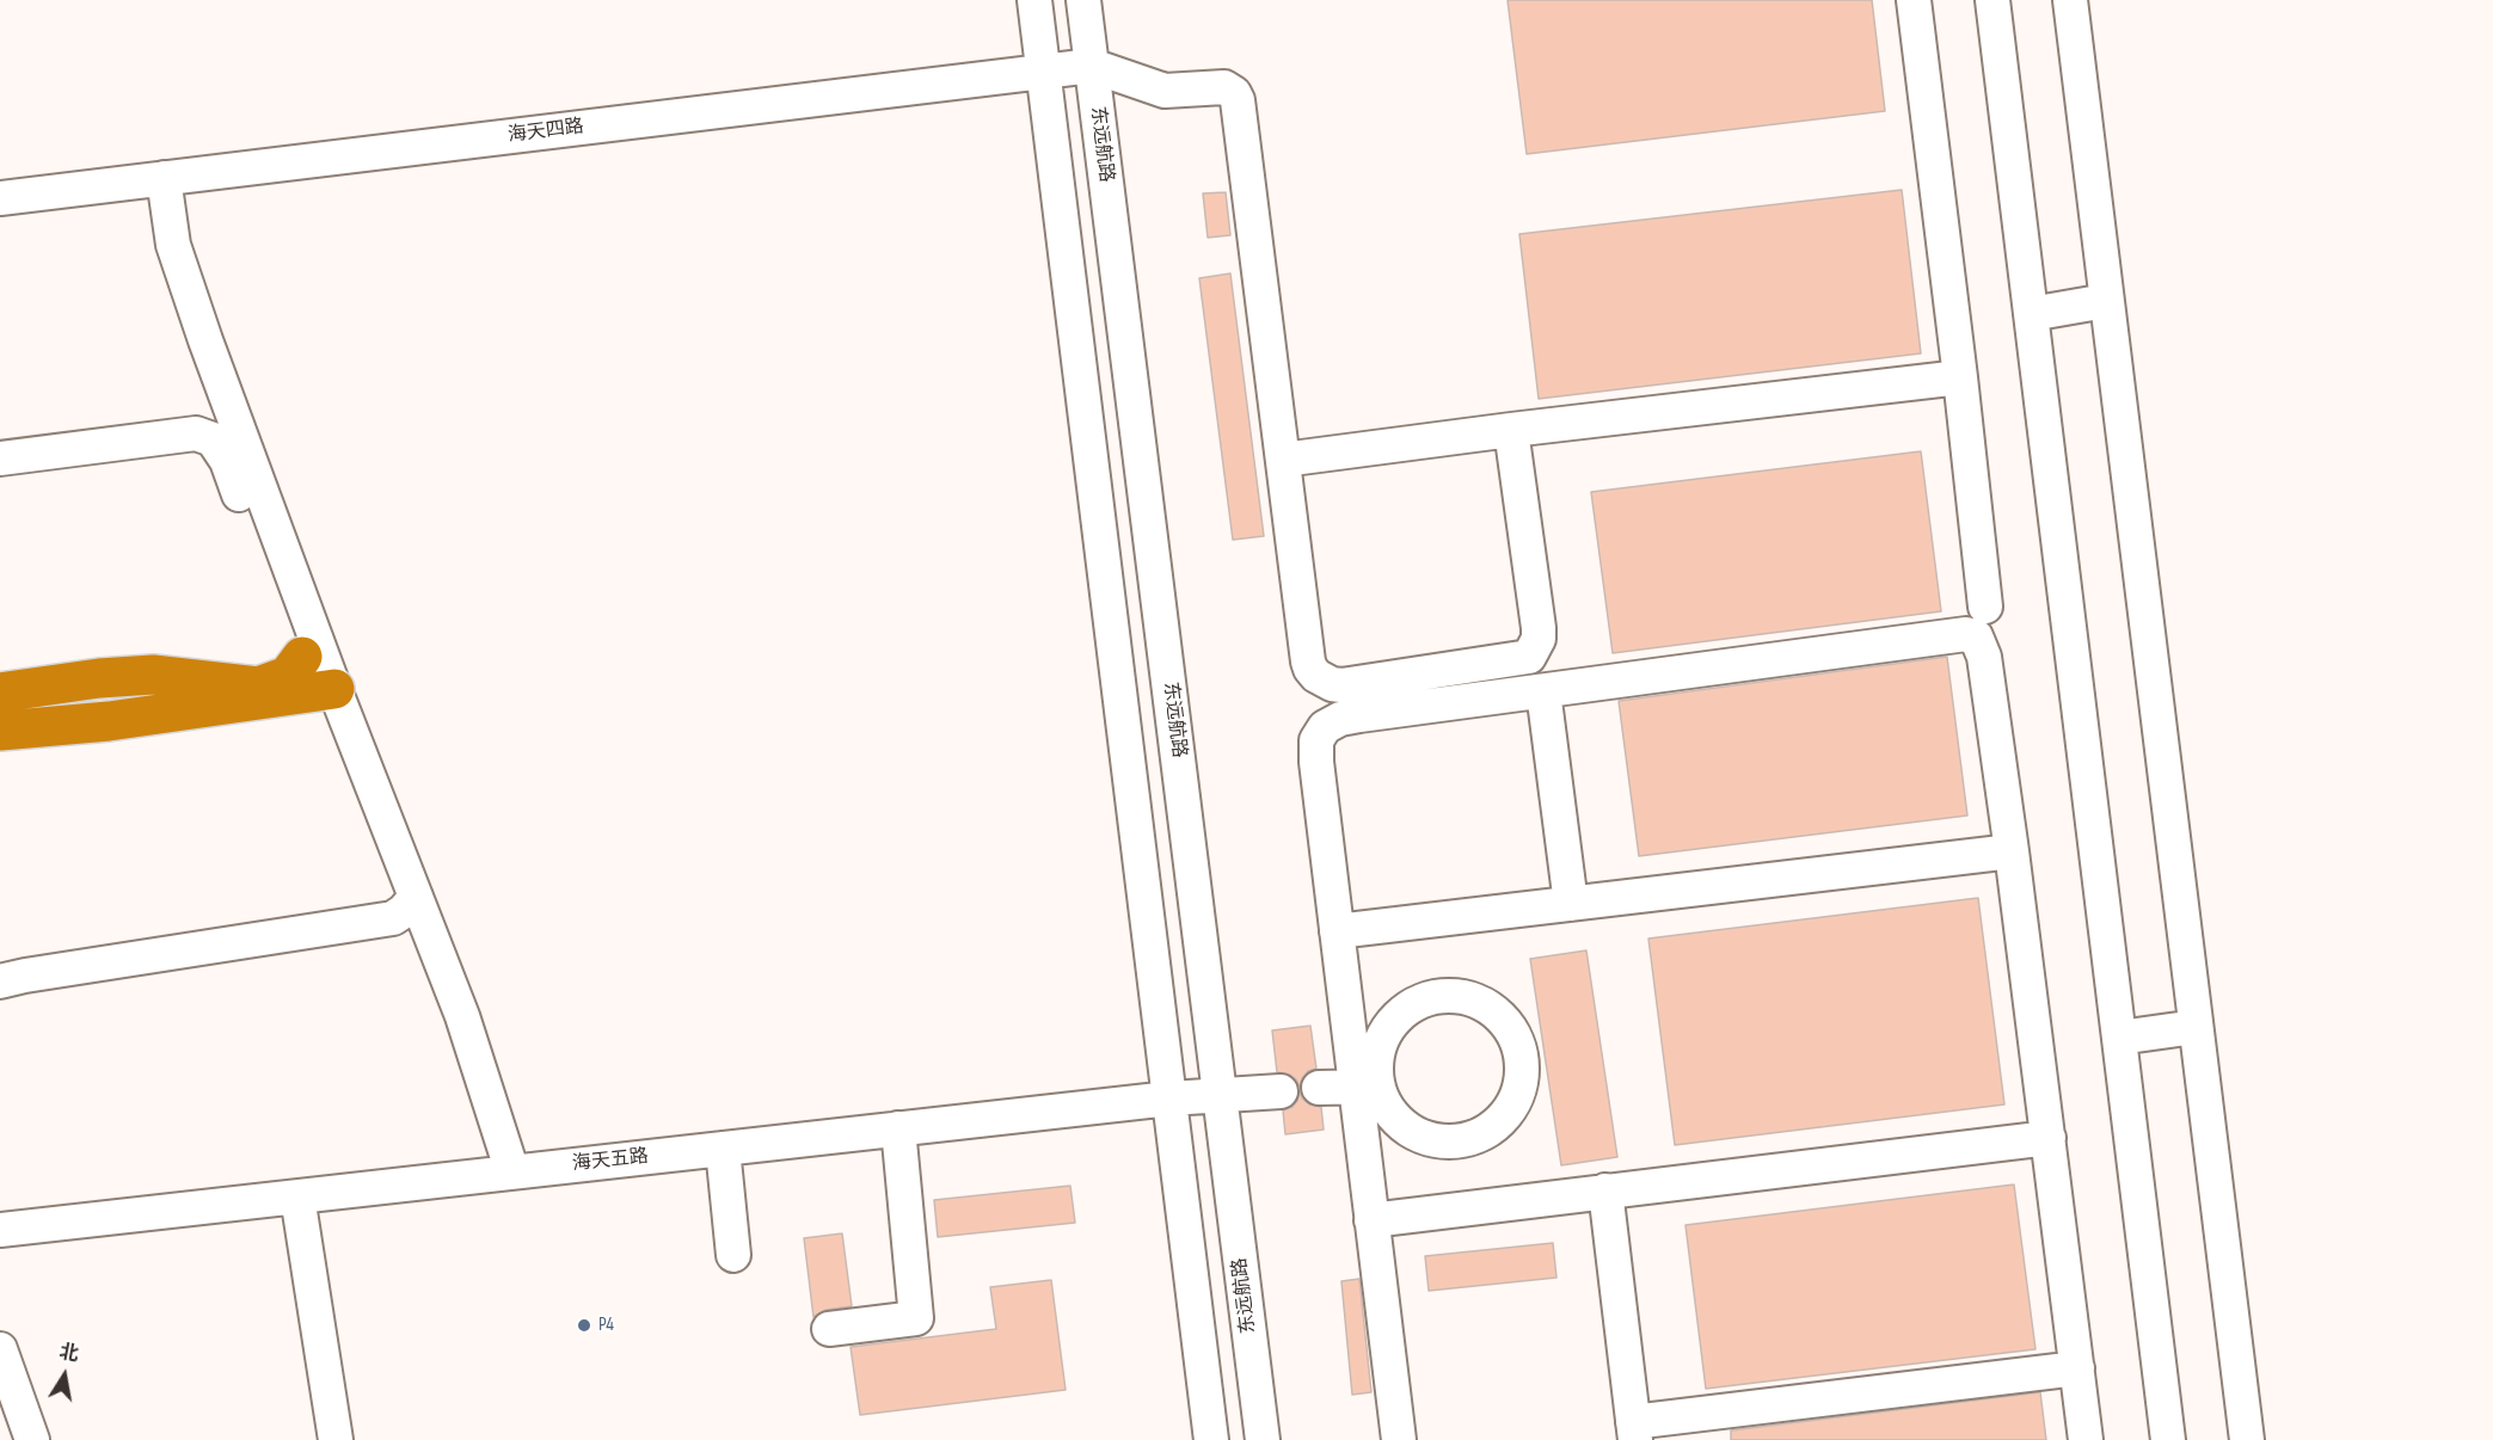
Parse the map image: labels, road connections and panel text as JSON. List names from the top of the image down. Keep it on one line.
{"streets":{"street":["海天四路","东远航路","海天五路"]},"crossings":[["海天四路","东远航路"],["东远航路","海天五路"]],"places":["P4"],"north":"top"}
